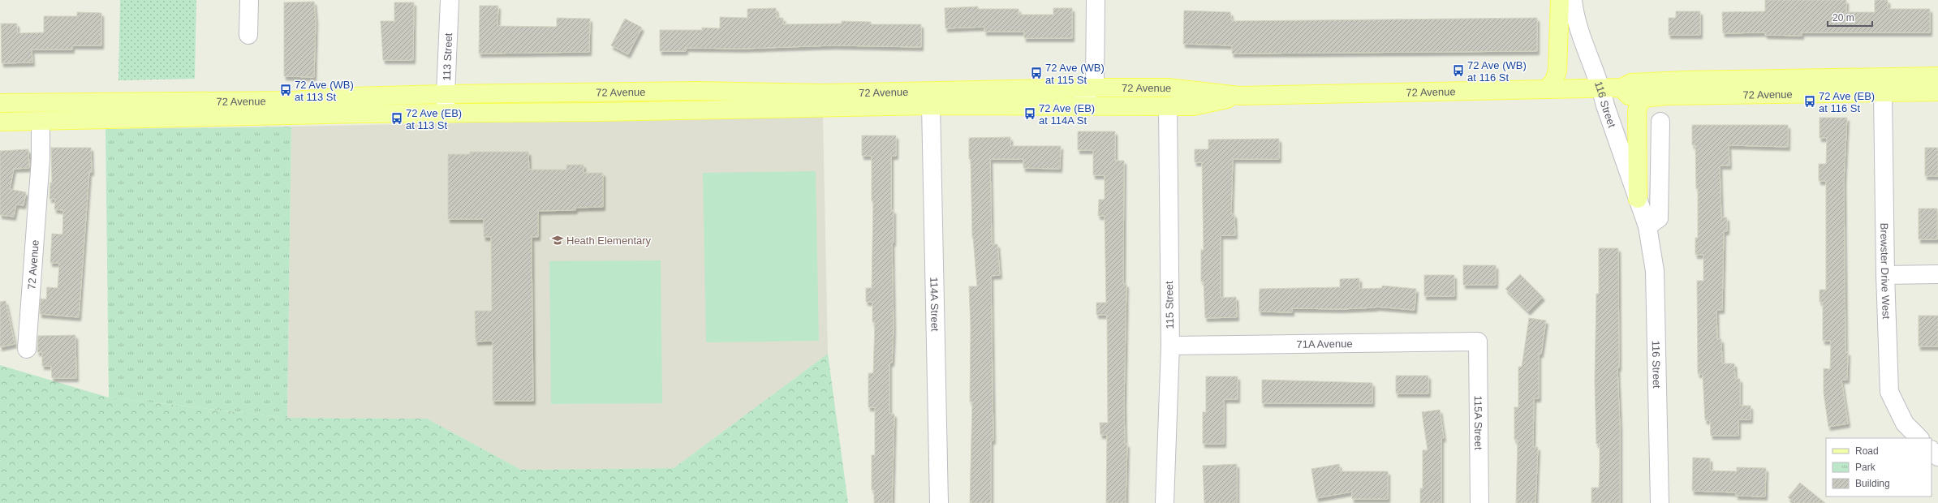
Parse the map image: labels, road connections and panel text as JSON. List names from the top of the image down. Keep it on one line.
{"streets":{"main road":["72 Avenue"],"street":["113 Street","116 Street","Brewster Drive West","114A Street","115 Street","71A Avenue","115A Street"]},"crossings":[["113 Street","72 Avenue"],["72 Avenue","116 Street"],["72 Avenue","Brewster Drive West"],["72 Avenue","114A Street"],["72 Avenue","115 Street"],["115 Street","71A Avenue"],["71A Avenue","115A Street"]],"places":{"bus stop":["72 Ave (WB) at 116 St","72 Ave (WB) at 115 St","72 Ave (WB) at 113 St","72 Ave (EB) at 116 St","72 Ave (EB) at 114A St","72 Ave (EB) at 113 St"],"school or university":["Heath Elementary"]},"legend":["Road","Park","Building"],"scale_bar":"20 m"}
